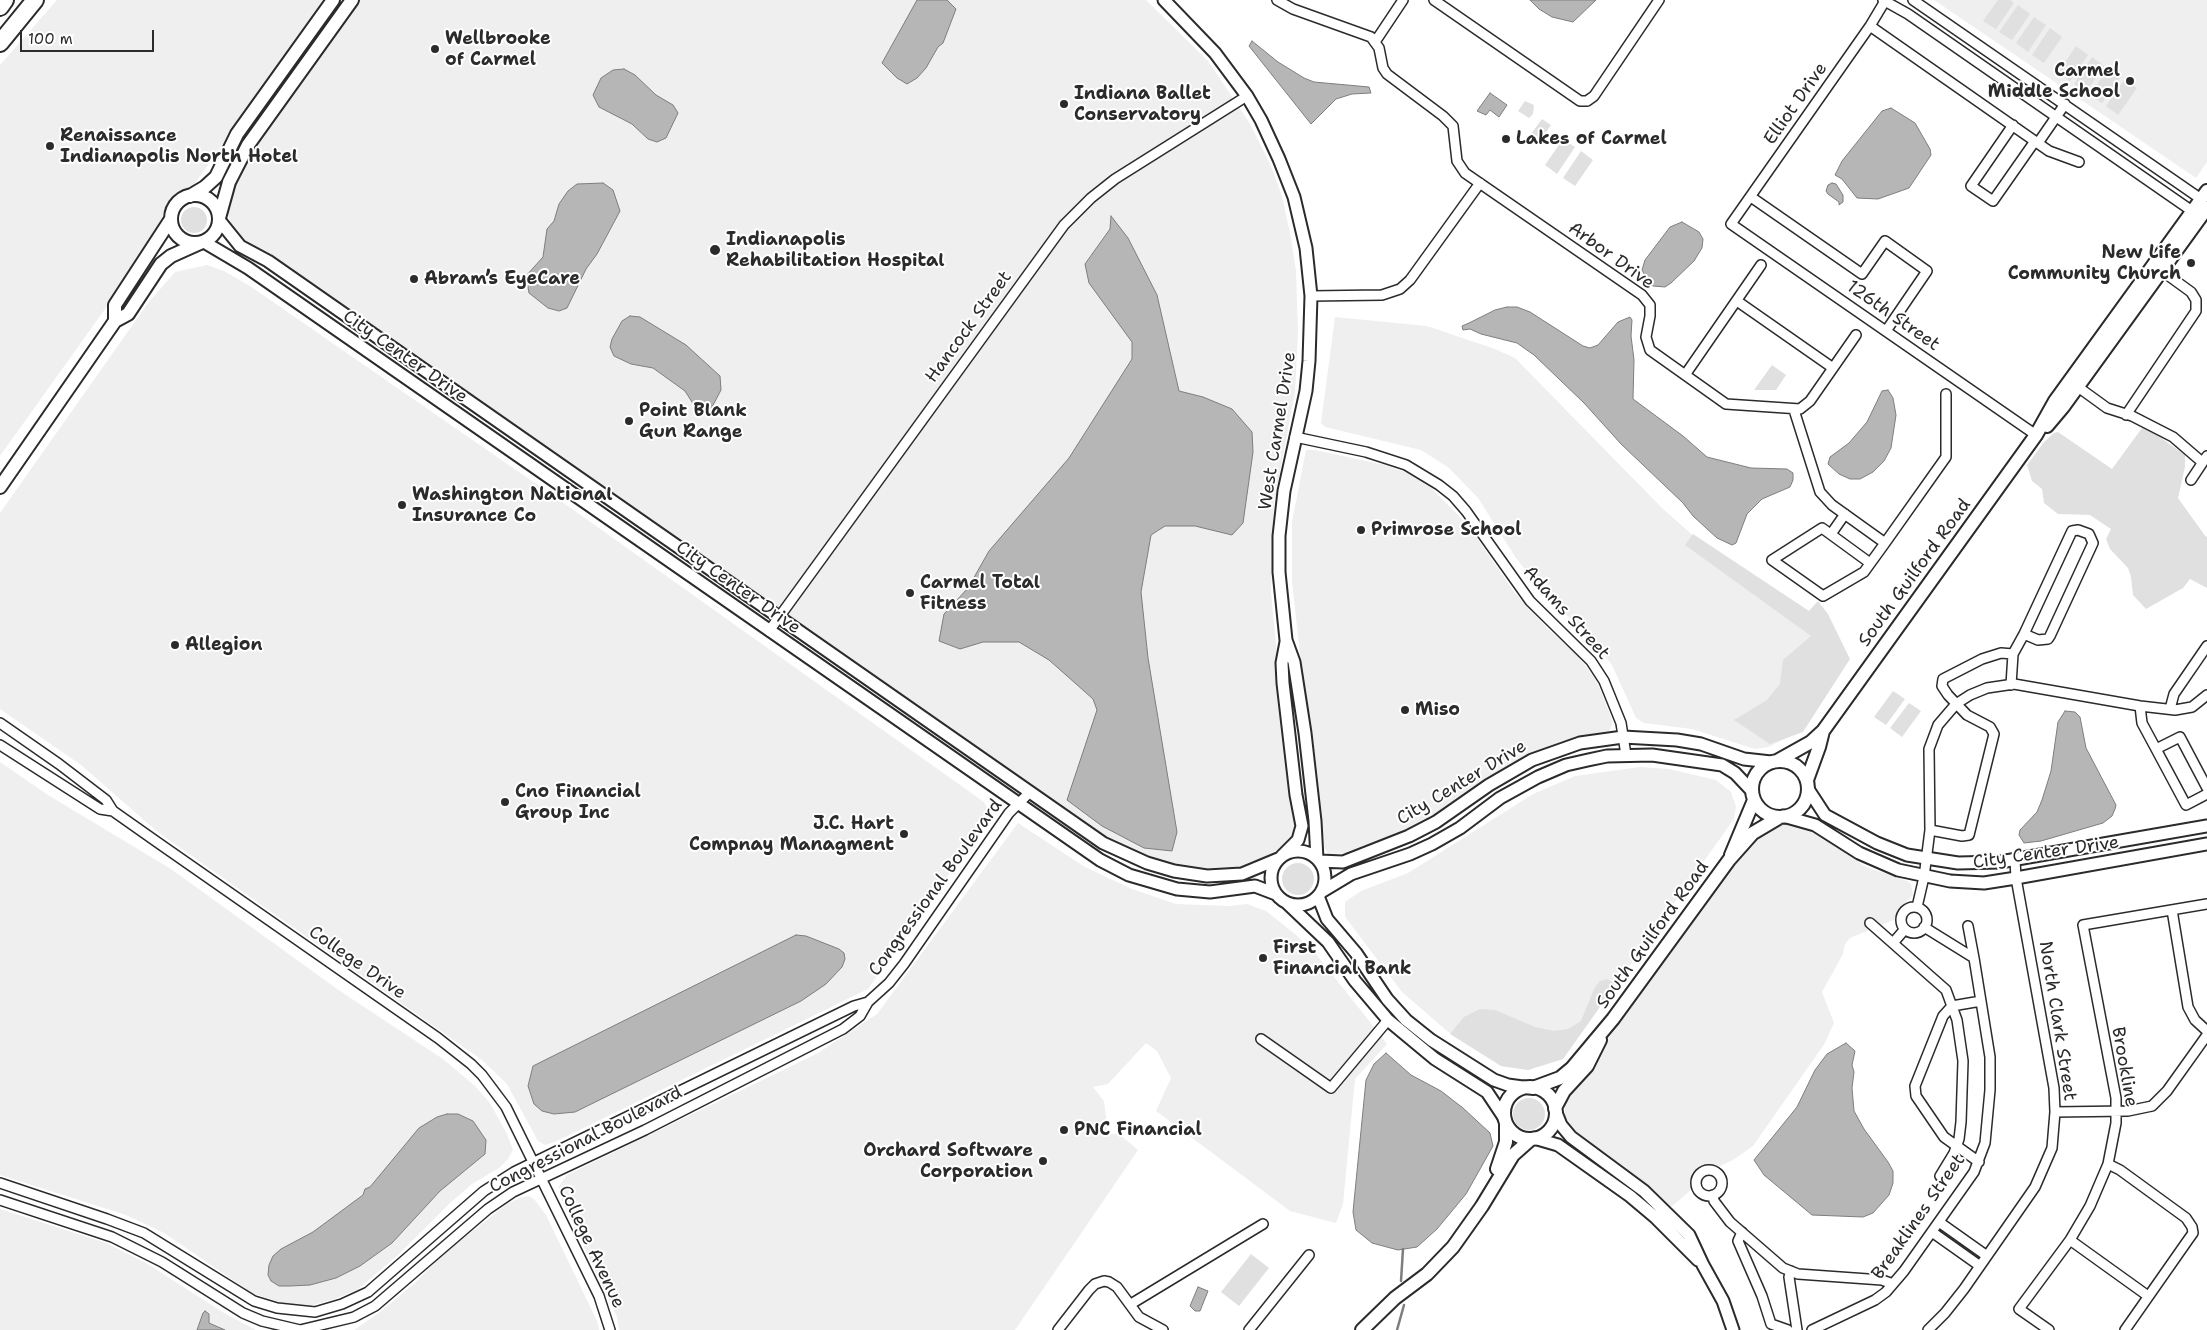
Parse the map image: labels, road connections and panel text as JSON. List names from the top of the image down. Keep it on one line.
{"streets":{"main road":["South Guilford Road"],"street":["Elliot Drive","Arbor Drive","126th Street","Hancock Street","City Center Drive","West Carmel Drive","Adams Street","Congressional Boulevard","College Drive","North Clark Street","Brookline","Breaklines Street","College Avenue"]},"crossings":[["Elliot Drive","126th Street"],["126th Street","South Guilford Road"],["Hancock Street","City Center Drive"],["Hancock Street","West Carmel Drive"],["City Center Drive","West Carmel Drive"],["City Center Drive","South Guilford Road"],["City Center Drive","Adams Street"],["City Center Drive","Congressional Boulevard"],["City Center Drive","North Clark Street"],["West Carmel Drive","Adams Street"],["Congressional Boulevard","College Drive"],["Congressional Boulevard","College Avenue"],["College Drive","College Avenue"]],"places":["Wellbrooke of Carmel","Carmel Middle School","Indiana Ballet Conservatory","Lakes of Carmel","Renaissance Indianapolis North Hotel","Indianapolis Rehabilitation Hospital","New Life Community Church","Abram’s EyeCare","Point Blank Gun Range","Washington National Insurance Co","Primrose School","Carmel Total Fitness","Allegion","Miso","Cno Financial Group Inc","J.C. Hart Compnay Managment","First Financial Bank","PNC Financial","Orchard Software Corporation"],"scale_bar":"100 m"}
